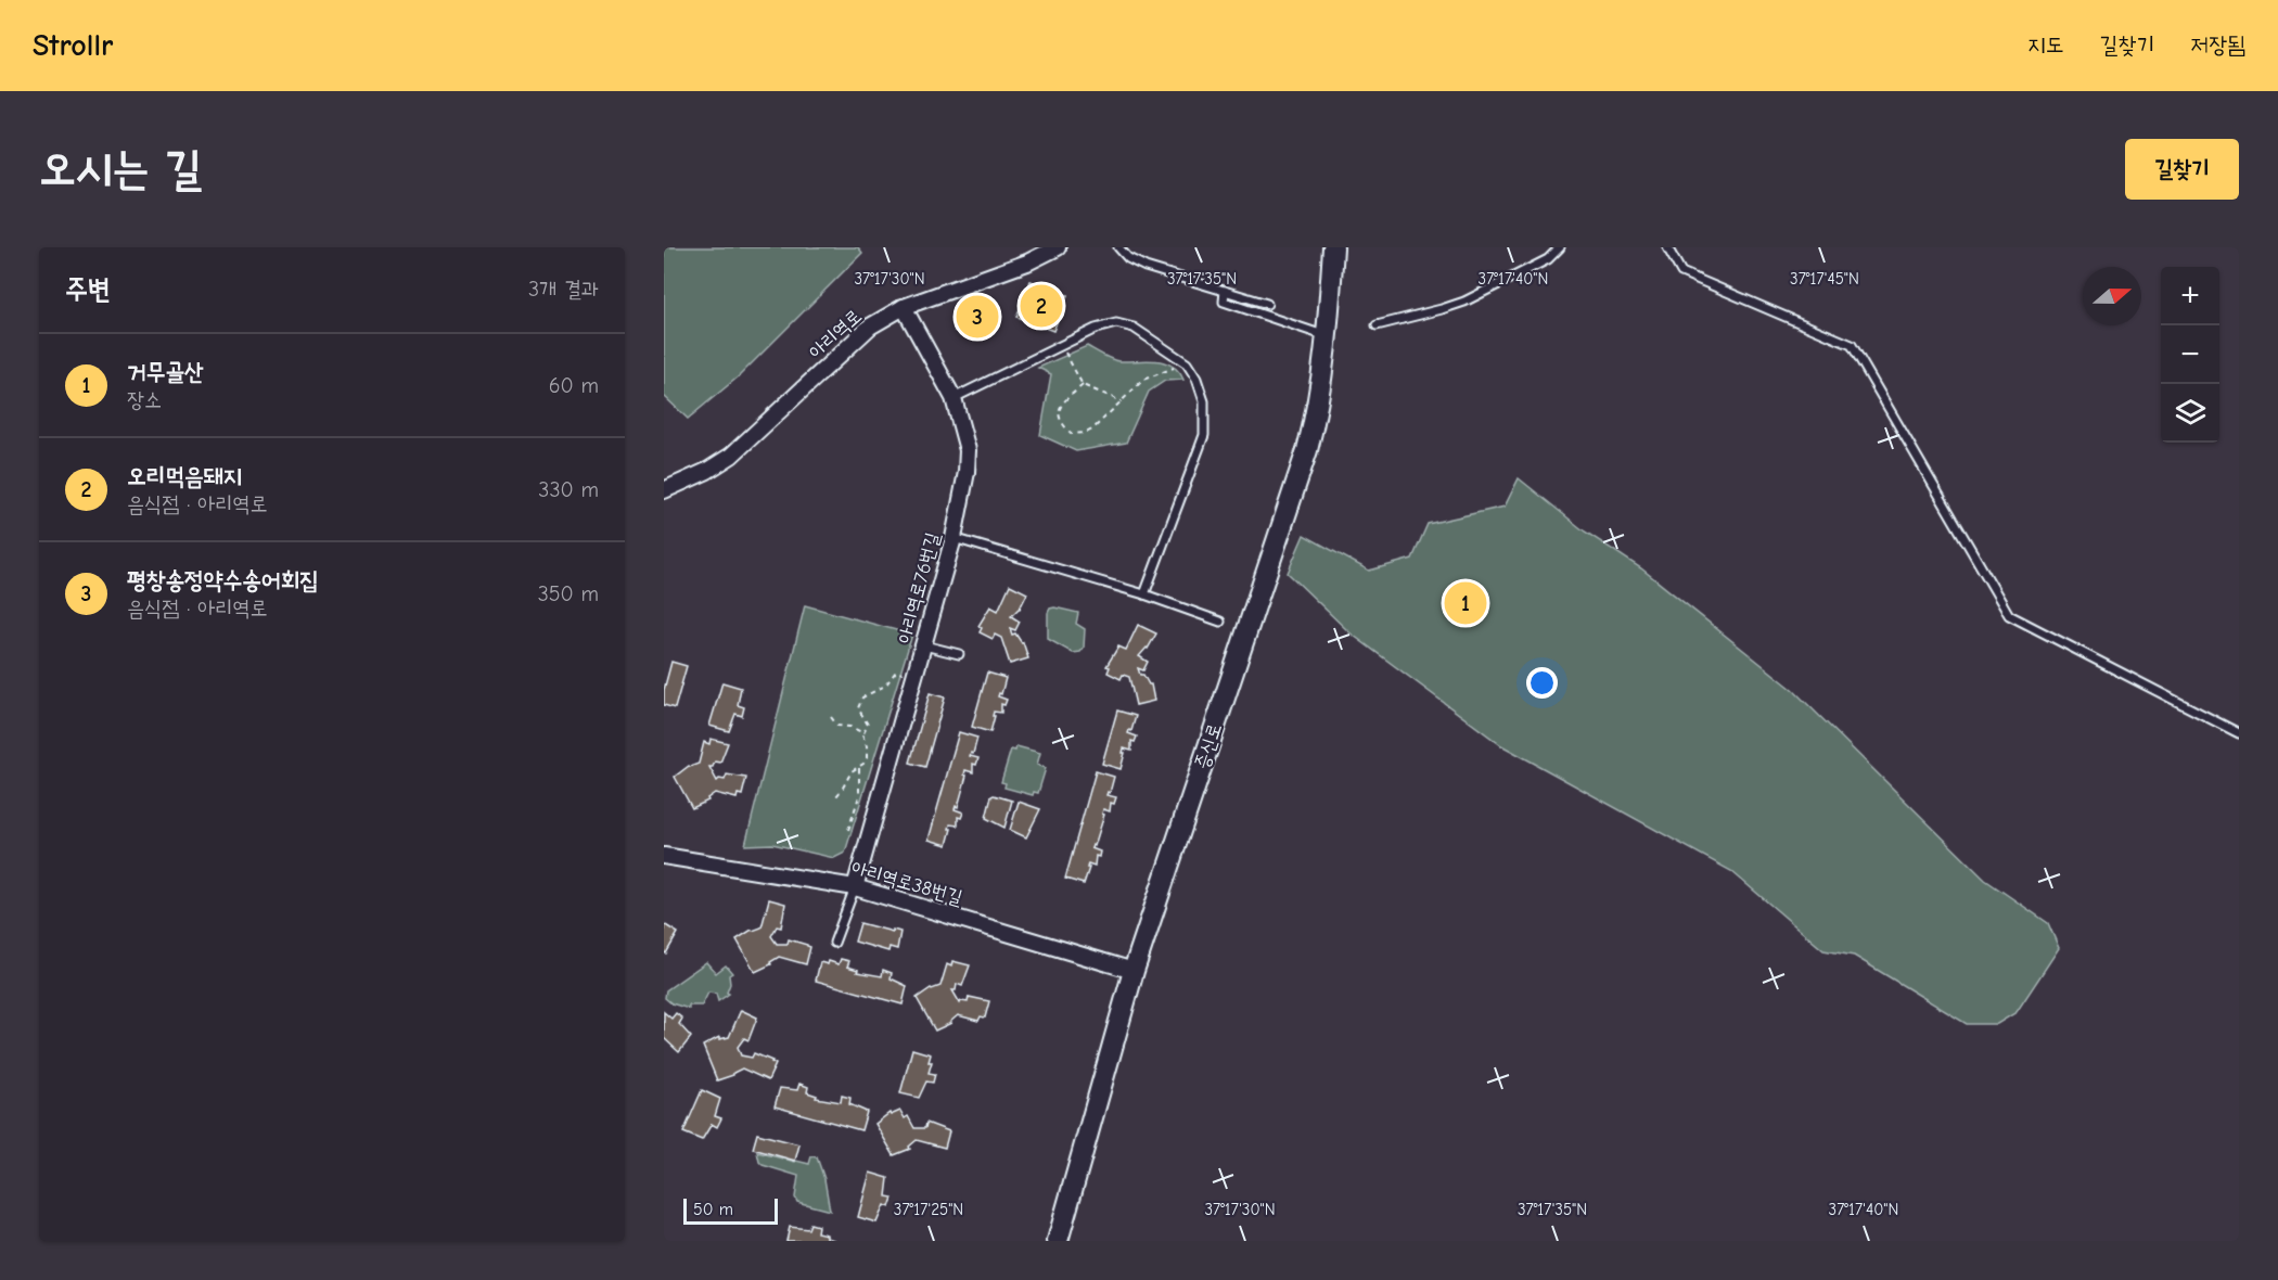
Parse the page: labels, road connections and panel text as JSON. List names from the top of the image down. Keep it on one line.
{"streets":{"street":["아리역로","아리역로76번길","증신로","아리역로38번길"]},"crossings":[["아리역로","아리역로76번길"],["아리역로76번길","아리역로38번길"],["증신로","아리역로38번길"]],"scale_bar":"50 m","north":"right","page":{"header":"Strollr","nav":["지도","길찾기","저장됨"],"buttons":"길찾기","title":"오시는 길","heading":["주변","3개 결과"],"map_buttons":["+","−"],"pins":["2","3","1"],"list":[{"mark":"1","name":"거무골산","note":"장소","value":"60 m"},{"mark":"2","name":"오리먹음돼지","note":"음식점 · 아리역로","value":"330 m"},{"mark":"3","name":"평창송정약수송어회집","note":"음식점 · 아리역로","value":"350 m"}],"scale":"50 m"},"coordinates":["37°17'30\"N","37°17'35\"N","37°17'40\"N","37°17'45\"N","37°17'25\"N"]}
